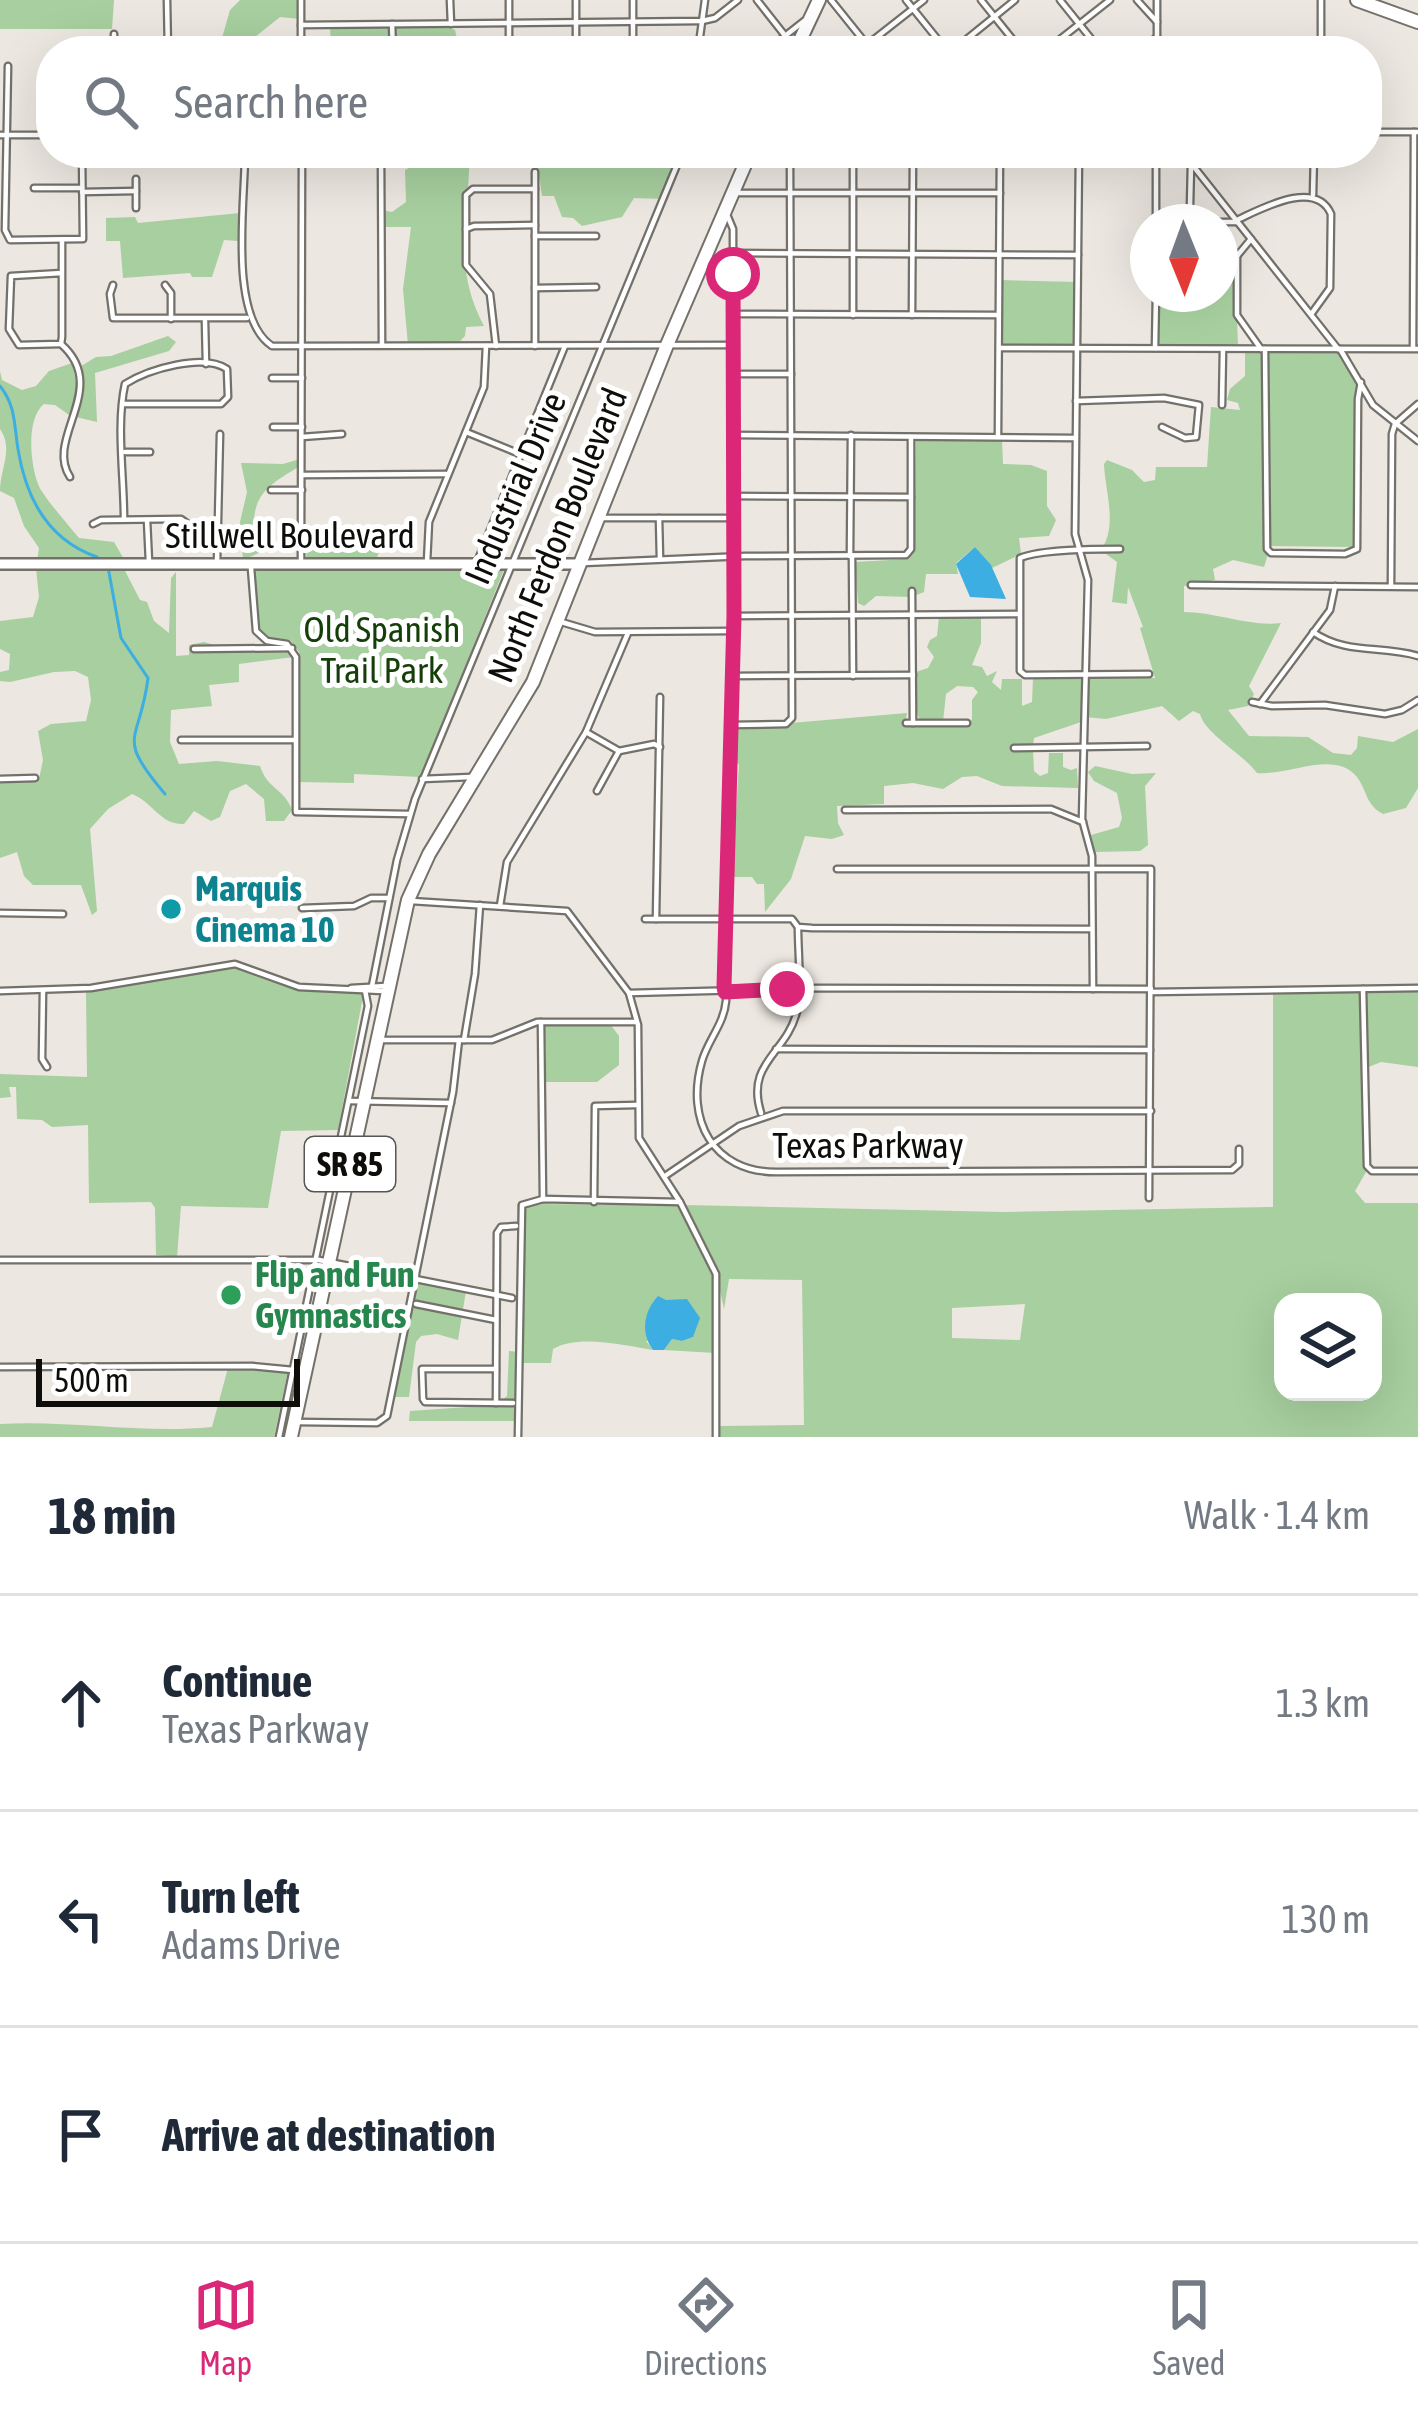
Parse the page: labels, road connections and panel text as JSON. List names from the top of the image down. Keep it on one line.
{"streets":{"main road":["North Ferdon Boulevard","SR 85"],"street":["Industrial Drive","Stillwell Boulevard","Texas Parkway"]},"crossings":[["Industrial Drive","Stillwell Boulevard"],["Industrial Drive","North Ferdon Boulevard"],["Stillwell Boulevard","North Ferdon Boulevard"]],"parks":["Old Spanish Trail Park"],"places":["Marquis Cinema 10","Flip and Fun Gymnastics"],"scale_bar":"500 m","north":"bottom","page":{"search":"Search here","scale":"500 m","heading":["18 min","Walk · 1.4 km"],"list":[["Continue","Texas Parkway","1.3 km"],["Turn left","Adams Drive","130 m"],"Arrive at destination"],"nav":["Map","Directions","Saved"]}}
